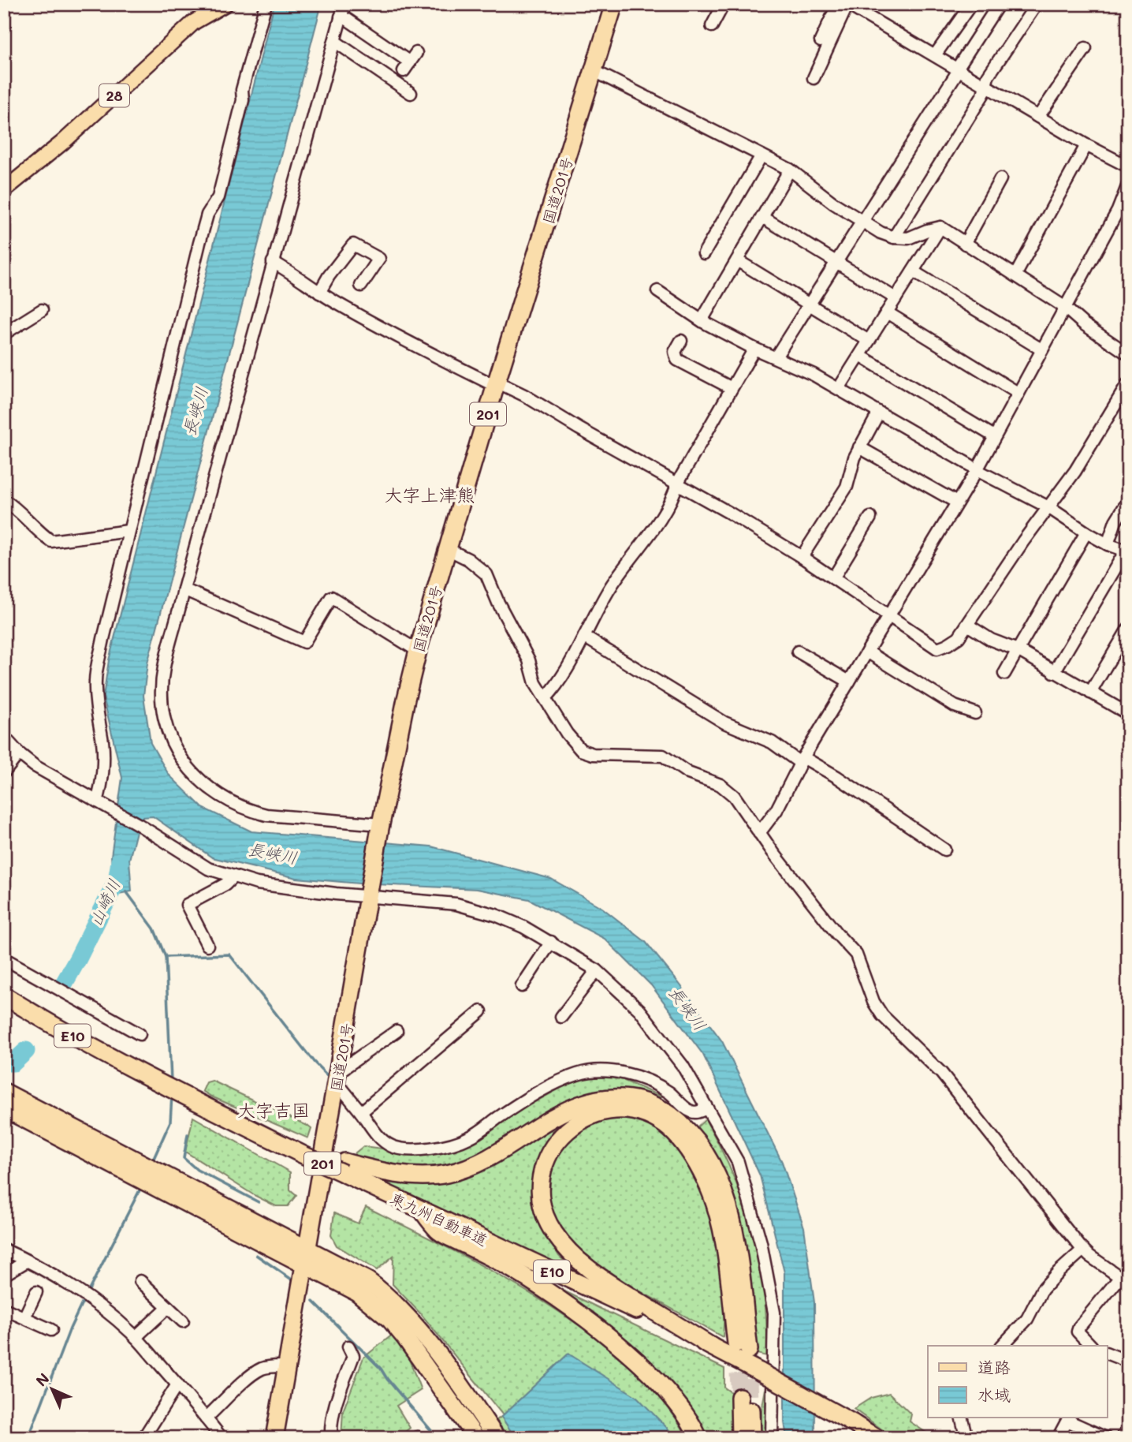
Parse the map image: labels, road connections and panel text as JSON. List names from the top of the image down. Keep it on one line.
{"streets":{"highway":["国道201号","201","E10","東九州自動車道"],"main road":["28"]},"districts":["大字上津熊","大字吉国"],"water":["長峡川","山崎川"],"legend":["道路","水域"],"north":"top left"}
